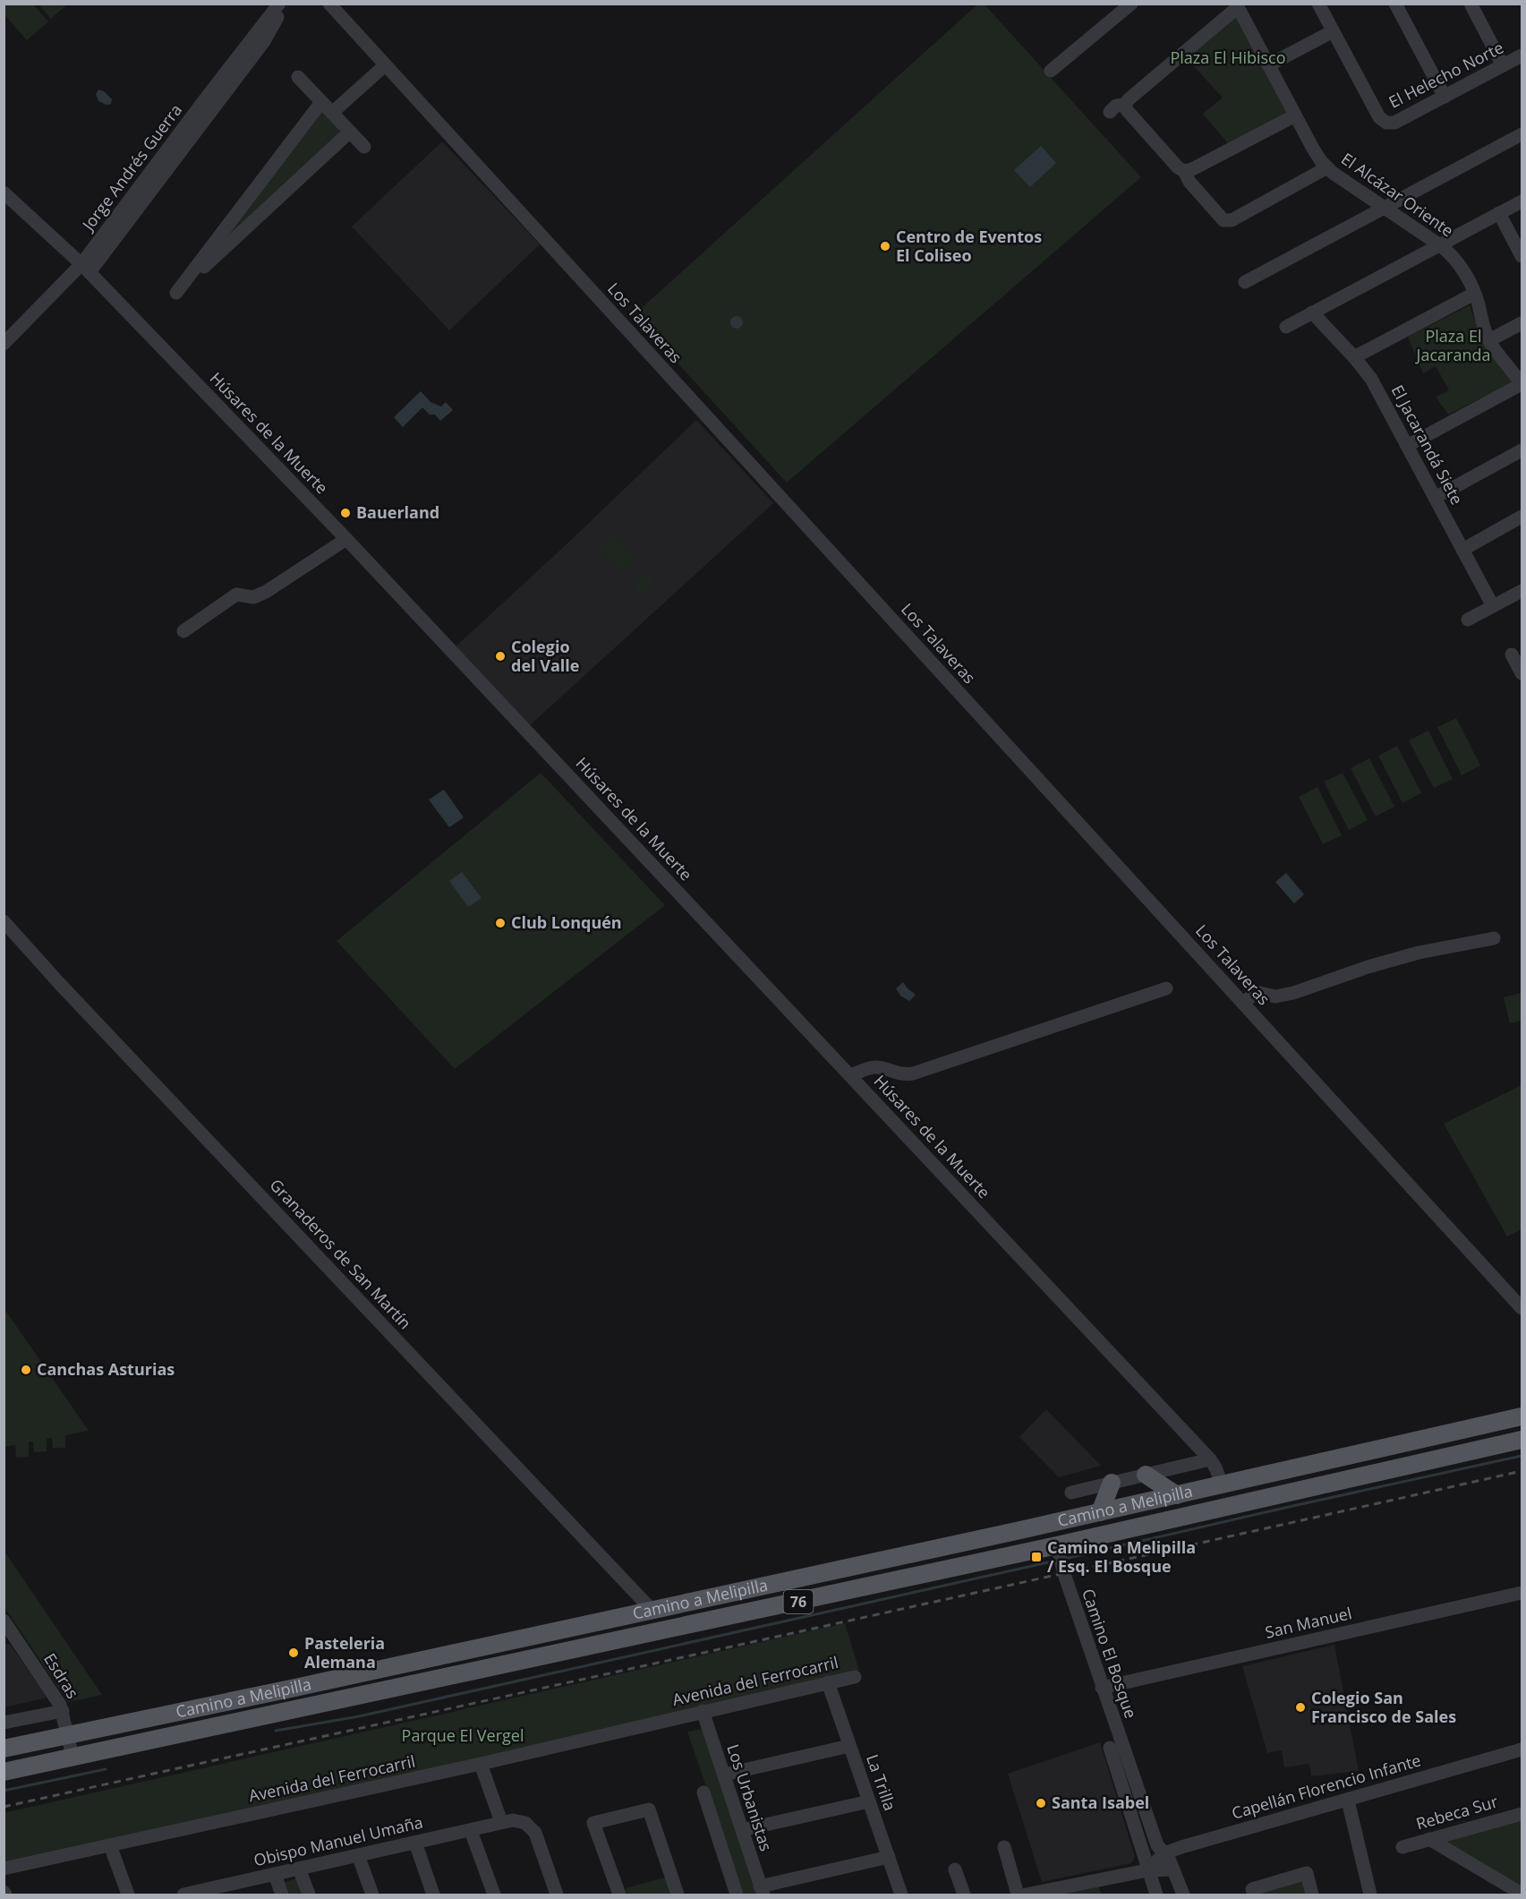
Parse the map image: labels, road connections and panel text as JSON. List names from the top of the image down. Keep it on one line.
{"streets":{"main road":["Camino a Melipilla","76"],"street":["El Helecho Norte","Jorge Andrés Guerra","El Alcázar Oriente","Los Talaveras","Húsares de la Muerte","El Jacarandá Siete","Granaderos de San Martín","San Manuel","Camino El Bosque","Esdras","Avenida del Ferrocarril","La Trilla","Capellán Florencio Infante","Los Urbanistas","Rebeca Sur","Obispo Manuel Umaña"]},"crossings":[["Jorge Andrés Guerra","Húsares de la Muerte"],["Húsares de la Muerte","Camino a Melipilla"],["Granaderos de San Martín","Camino a Melipilla"],["Camino a Melipilla","Camino El Bosque"],["Camino a Melipilla","Esdras"],["San Manuel","Camino El Bosque"],["Camino El Bosque","Capellán Florencio Infante"],["Avenida del Ferrocarril","La Trilla"],["Avenida del Ferrocarril","Los Urbanistas"]],"parks":["Plaza El Hibisco","Plaza El Jacaranda","Parque El Vergel"],"places":{"other":["Centro de Eventos El Coliseo","Bauerland","Colegio del Valle","Club Lonquén","Canchas Asturias","Pasteleria Alemana","Colegio San Francisco de Sales","Santa Isabel"],"transit":["Camino a Melipilla / Esq. El Bosque"]}}
